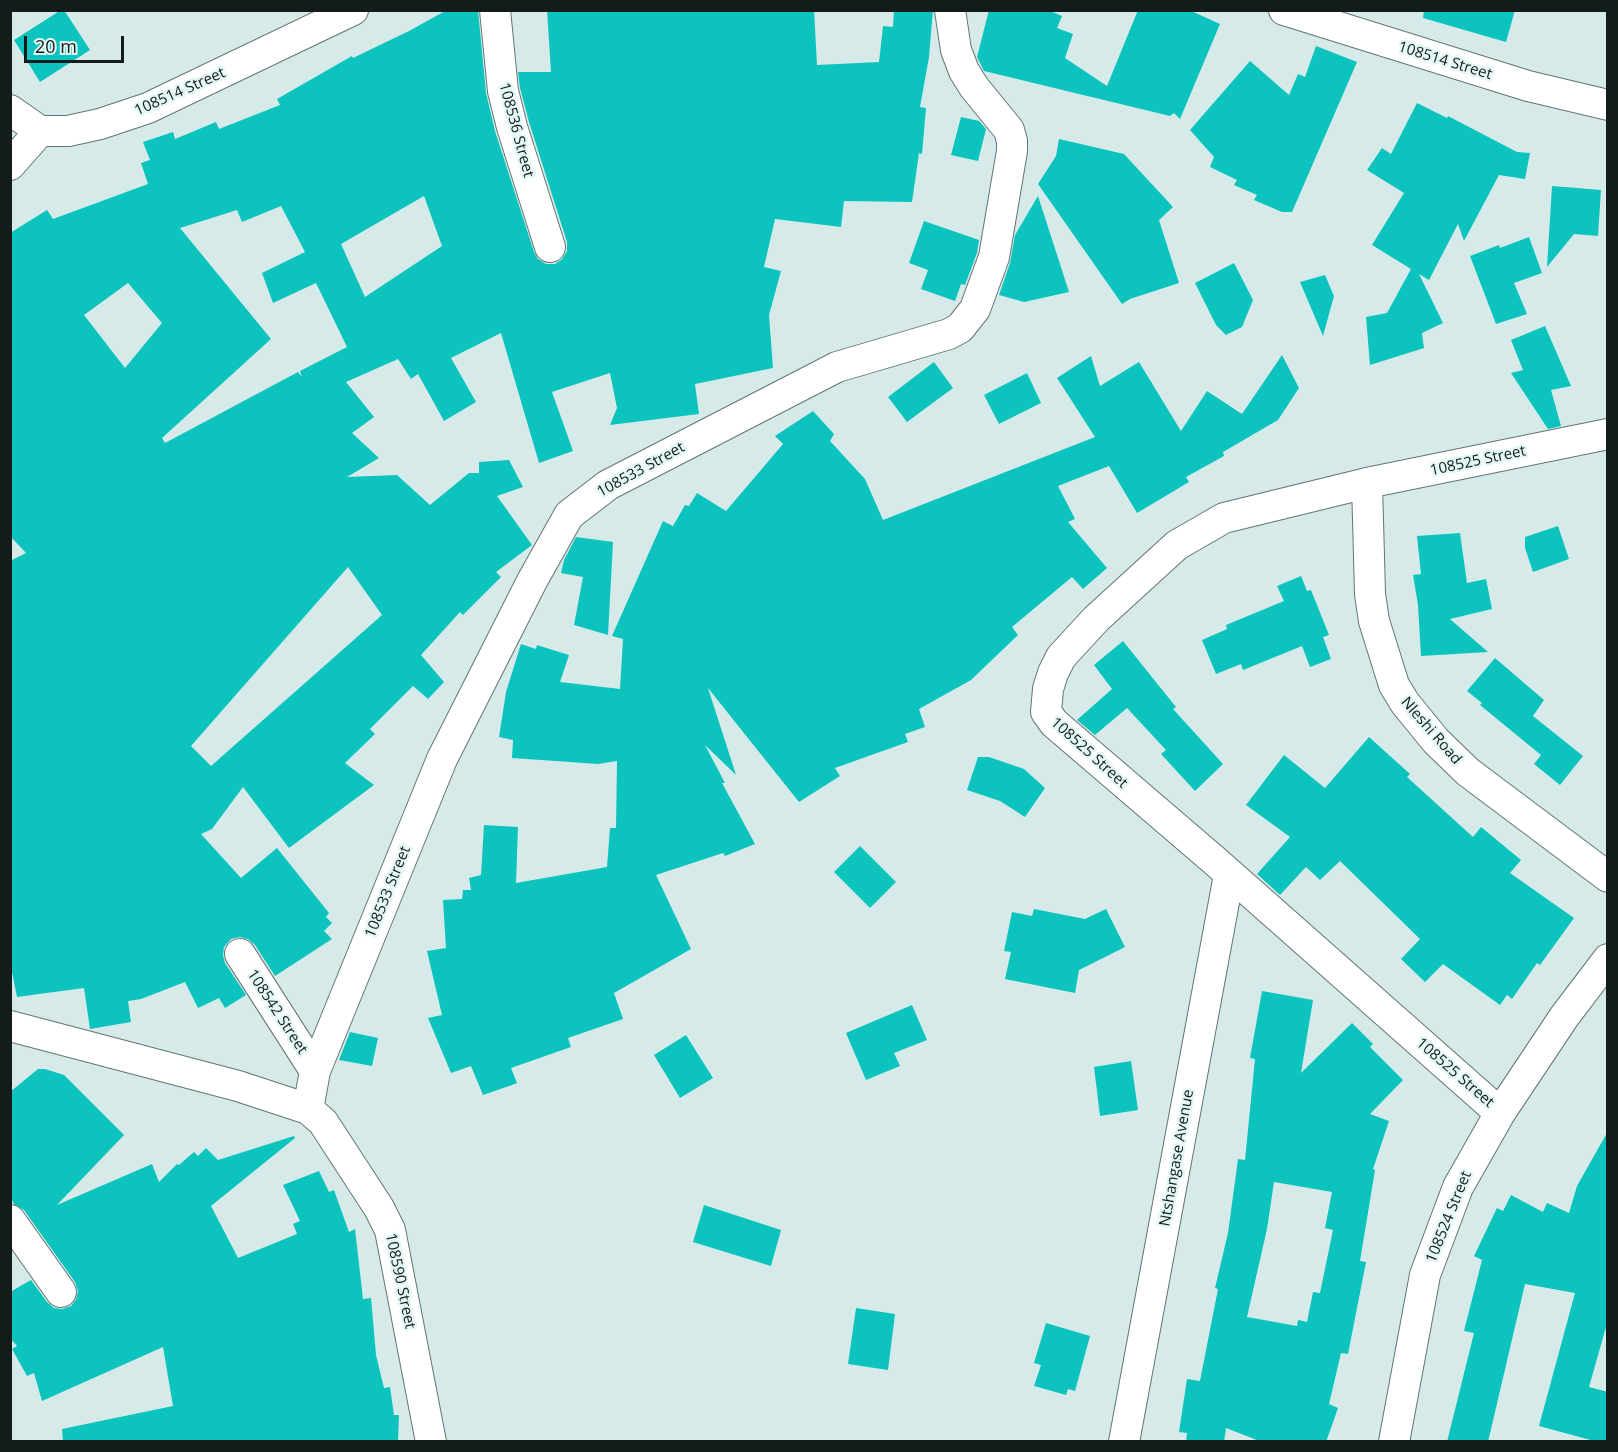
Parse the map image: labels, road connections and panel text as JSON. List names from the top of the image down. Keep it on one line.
{"streets":{"street":["108514 Street","108536 Street","108525 Street","108533 Street","Nleshi Road","108542 Street","Ntshangase Avenue","108524 Street","108590 Street"]},"crossings":[["108525 Street","Nleshi Road"],["108525 Street","Ntshangase Avenue"],["108525 Street","108524 Street"],["108533 Street","108542 Street"]],"scale_bar":"20 m"}
